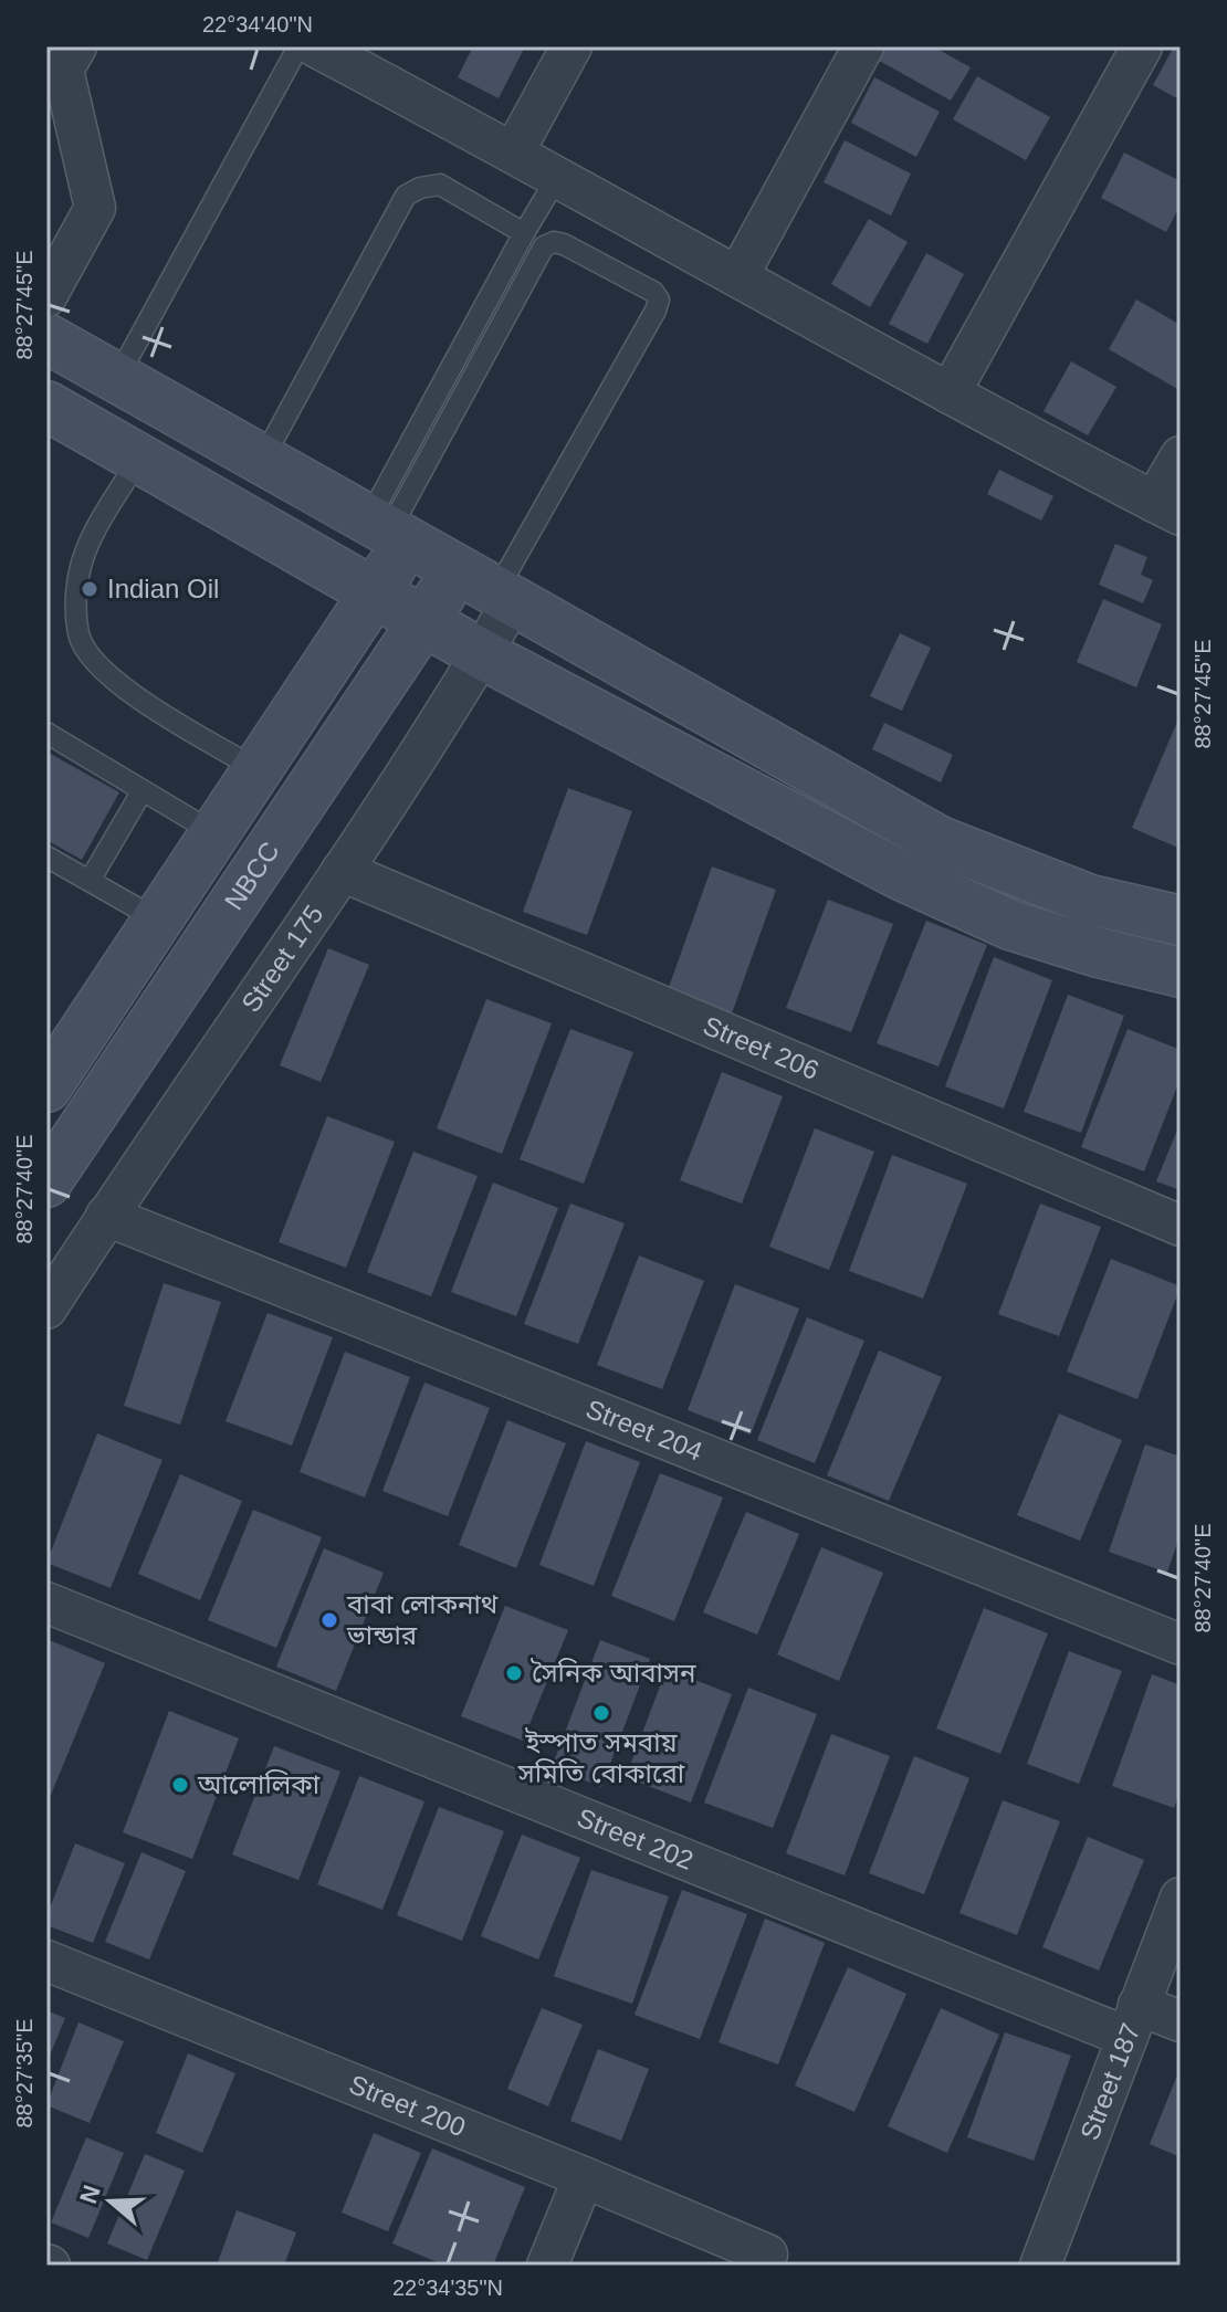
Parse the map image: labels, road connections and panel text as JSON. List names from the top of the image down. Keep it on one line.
{"streets":{"street":["NBCC","Street 175","Street 206","Street 204","Street 202","Street 187","Street 200"]},"crossings":[["NBCC","Street 175"],["Street 175","Street 206"],["Street 175","Street 204"],["Street 202","Street 187"]],"places":["Indian Oil","বাবা লোকনাথ ভান্ডার","সৈনিক আবাসন","ইস্পাত সমবায় সমিতি বোকারো","আলোলিকা"],"north":"left","coordinates":["22°34'40\"N","88°27'45\"E","88°27'40\"E","88°27'35\"E","22°34'35\"N"]}
